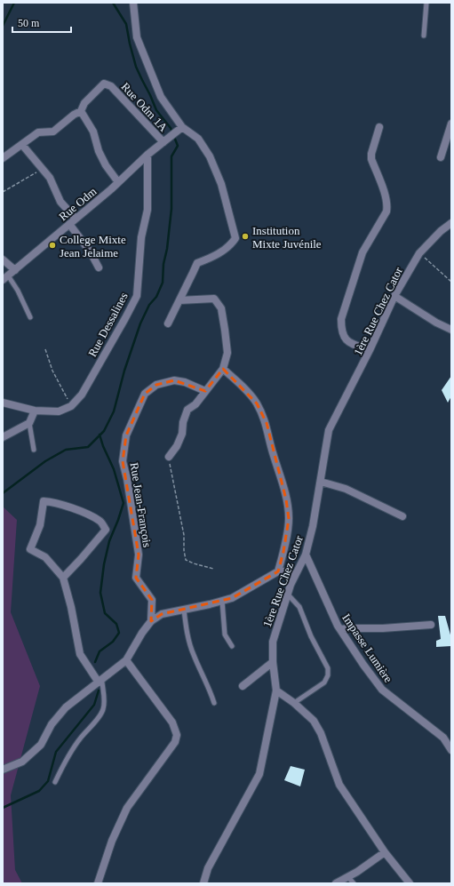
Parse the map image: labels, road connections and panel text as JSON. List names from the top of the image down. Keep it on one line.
{"streets":{"street":["Rue Odm 1A","Rue Odm","1ère Rue Chez Cator","Rue Dessalines","Rue Jean-François","Impasse Lumière"]},"crossings":[["Rue Odm 1A","Rue Odm"],["Rue Odm","Rue Dessalines"],["1ère Rue Chez Cator","Impasse Lumière"]],"places":["Institution Mixte Juvénile","College Mixte Jean Jelaime"],"scale_bar":"50 m"}
